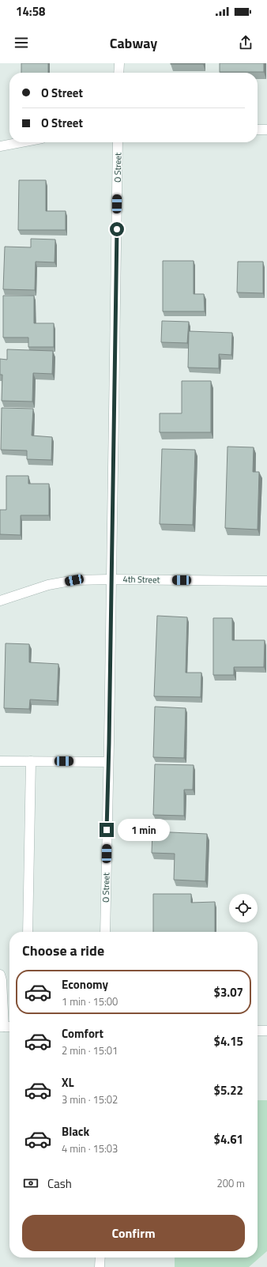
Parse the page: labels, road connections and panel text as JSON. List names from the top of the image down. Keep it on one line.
{"streets":{"street":["O Street","4th Street"]},"crossings":[["O Street","4th Street"]],"page":{"status":"14:58","header":"Cabway","banner":["O Street","O Street"],"bubble":"1 min","heading":"Choose a ride","list":[{"name":"Economy","note":"1 min · 15:00","value":"$3.07"},{"name":"Comfort","note":"2 min · 15:01","value":"$4.15"},{"name":"XL","note":"3 min · 15:02","value":"$5.22"},{"name":"Black","note":"4 min · 15:03","value":"$4.61"}],"pay":["Cash","200 m"],"buttons":"Confirm"}}
